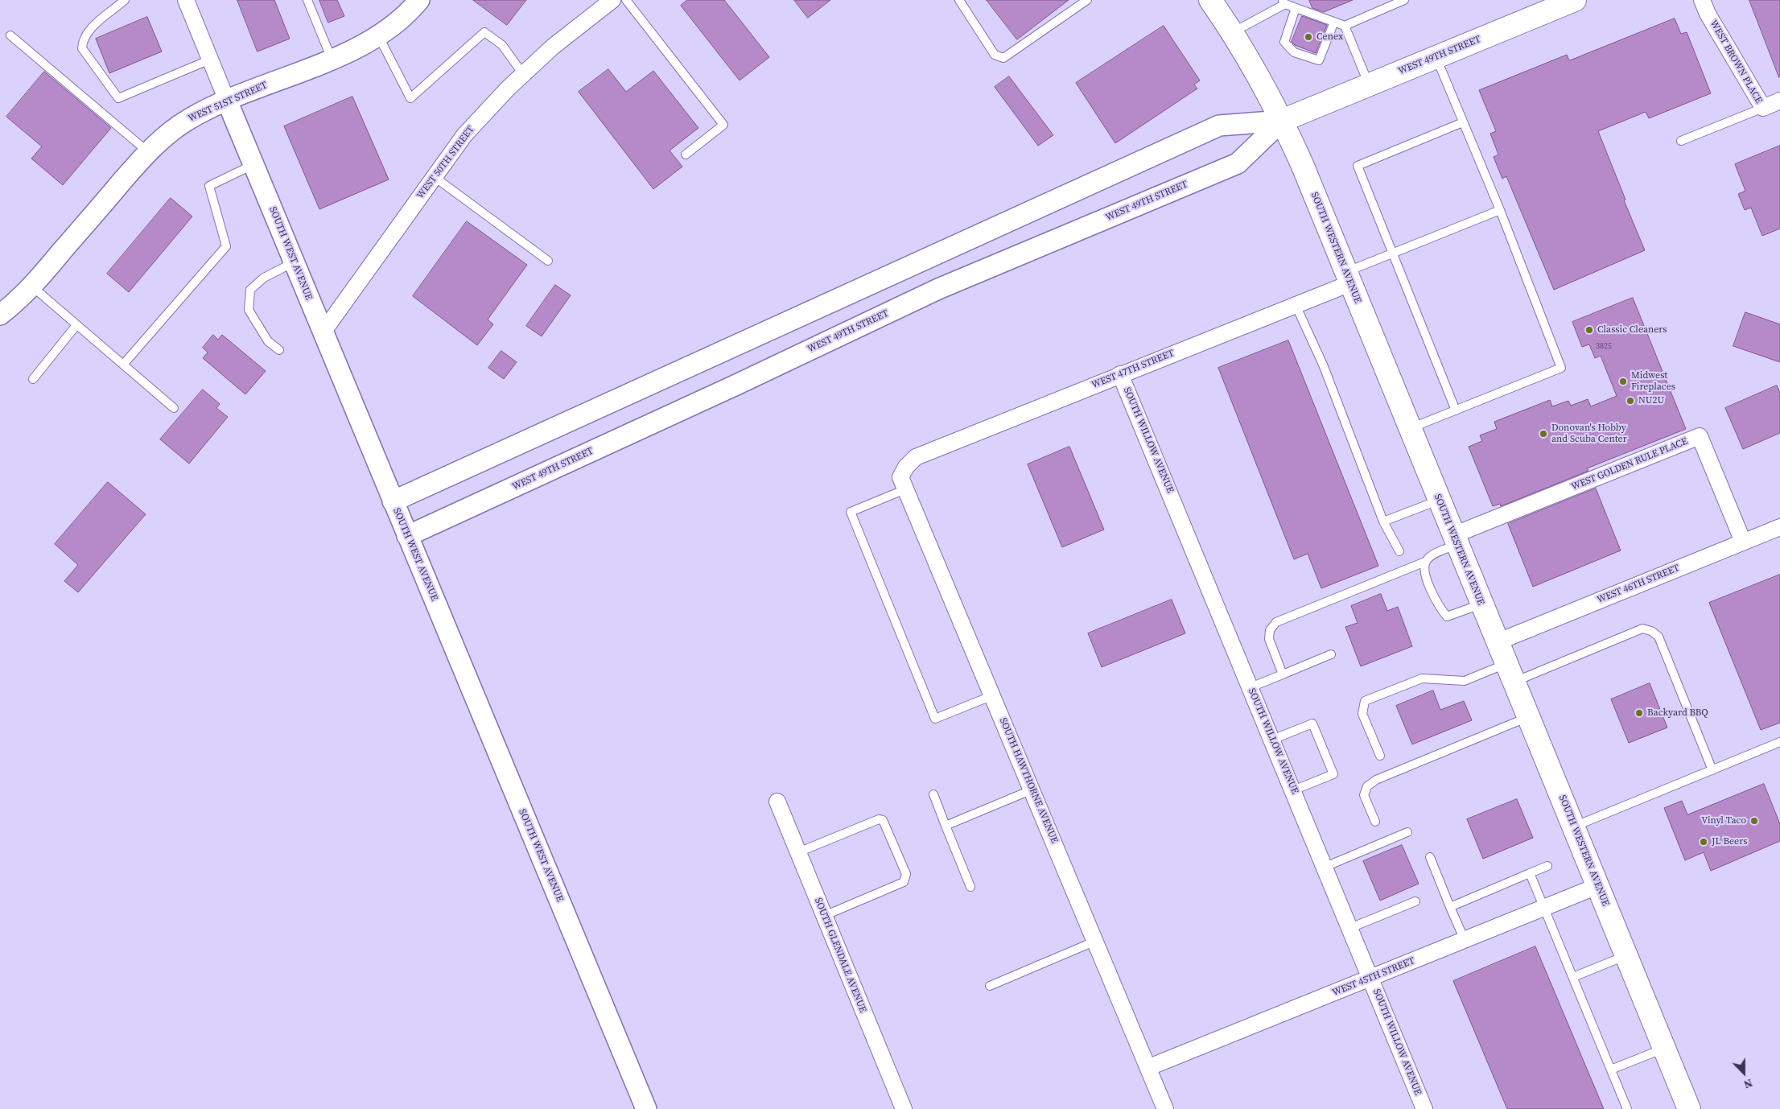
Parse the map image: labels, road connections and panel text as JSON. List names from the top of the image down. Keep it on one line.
{"streets":{"main road":["WEST 49TH STREET","SOUTH WESTERN AVENUE"],"street":["WEST BROWN PLACE","WEST 51ST STREET","WEST 50TH STREET","SOUTH WEST AVENUE","WEST 47TH STREET","SOUTH WILLOW AVENUE","WEST GOLDEN RULE PLACE","WEST 46TH STREET","SOUTH HAWTHORNE AVENUE","SOUTH GLENDALE AVENUE","WEST 45TH STREET"]},"crossings":[["WEST 49TH STREET","SOUTH WESTERN AVENUE"],["WEST 49TH STREET","SOUTH WEST AVENUE"],["WEST 51ST STREET","SOUTH WEST AVENUE"],["WEST 50TH STREET","SOUTH WEST AVENUE"],["SOUTH WESTERN AVENUE","WEST 47TH STREET"],["SOUTH WESTERN AVENUE","WEST GOLDEN RULE PLACE"],["SOUTH WESTERN AVENUE","WEST 46TH STREET"],["SOUTH WESTERN AVENUE","WEST 45TH STREET"],["WEST 47TH STREET","SOUTH WILLOW AVENUE"],["WEST 47TH STREET","SOUTH HAWTHORNE AVENUE"],["SOUTH WILLOW AVENUE","WEST 45TH STREET"],["WEST GOLDEN RULE PLACE","WEST 46TH STREET"],["SOUTH HAWTHORNE AVENUE","WEST 45TH STREET"]],"places":["Cenex","Classic Cleaners","Midwest Fireplaces","NU2U","Donovan's Hobby and Scuba Center","Backyard BBQ","Vinyl Taco","JL Beers"],"house_numbers":["3825"],"north":"bottom"}
